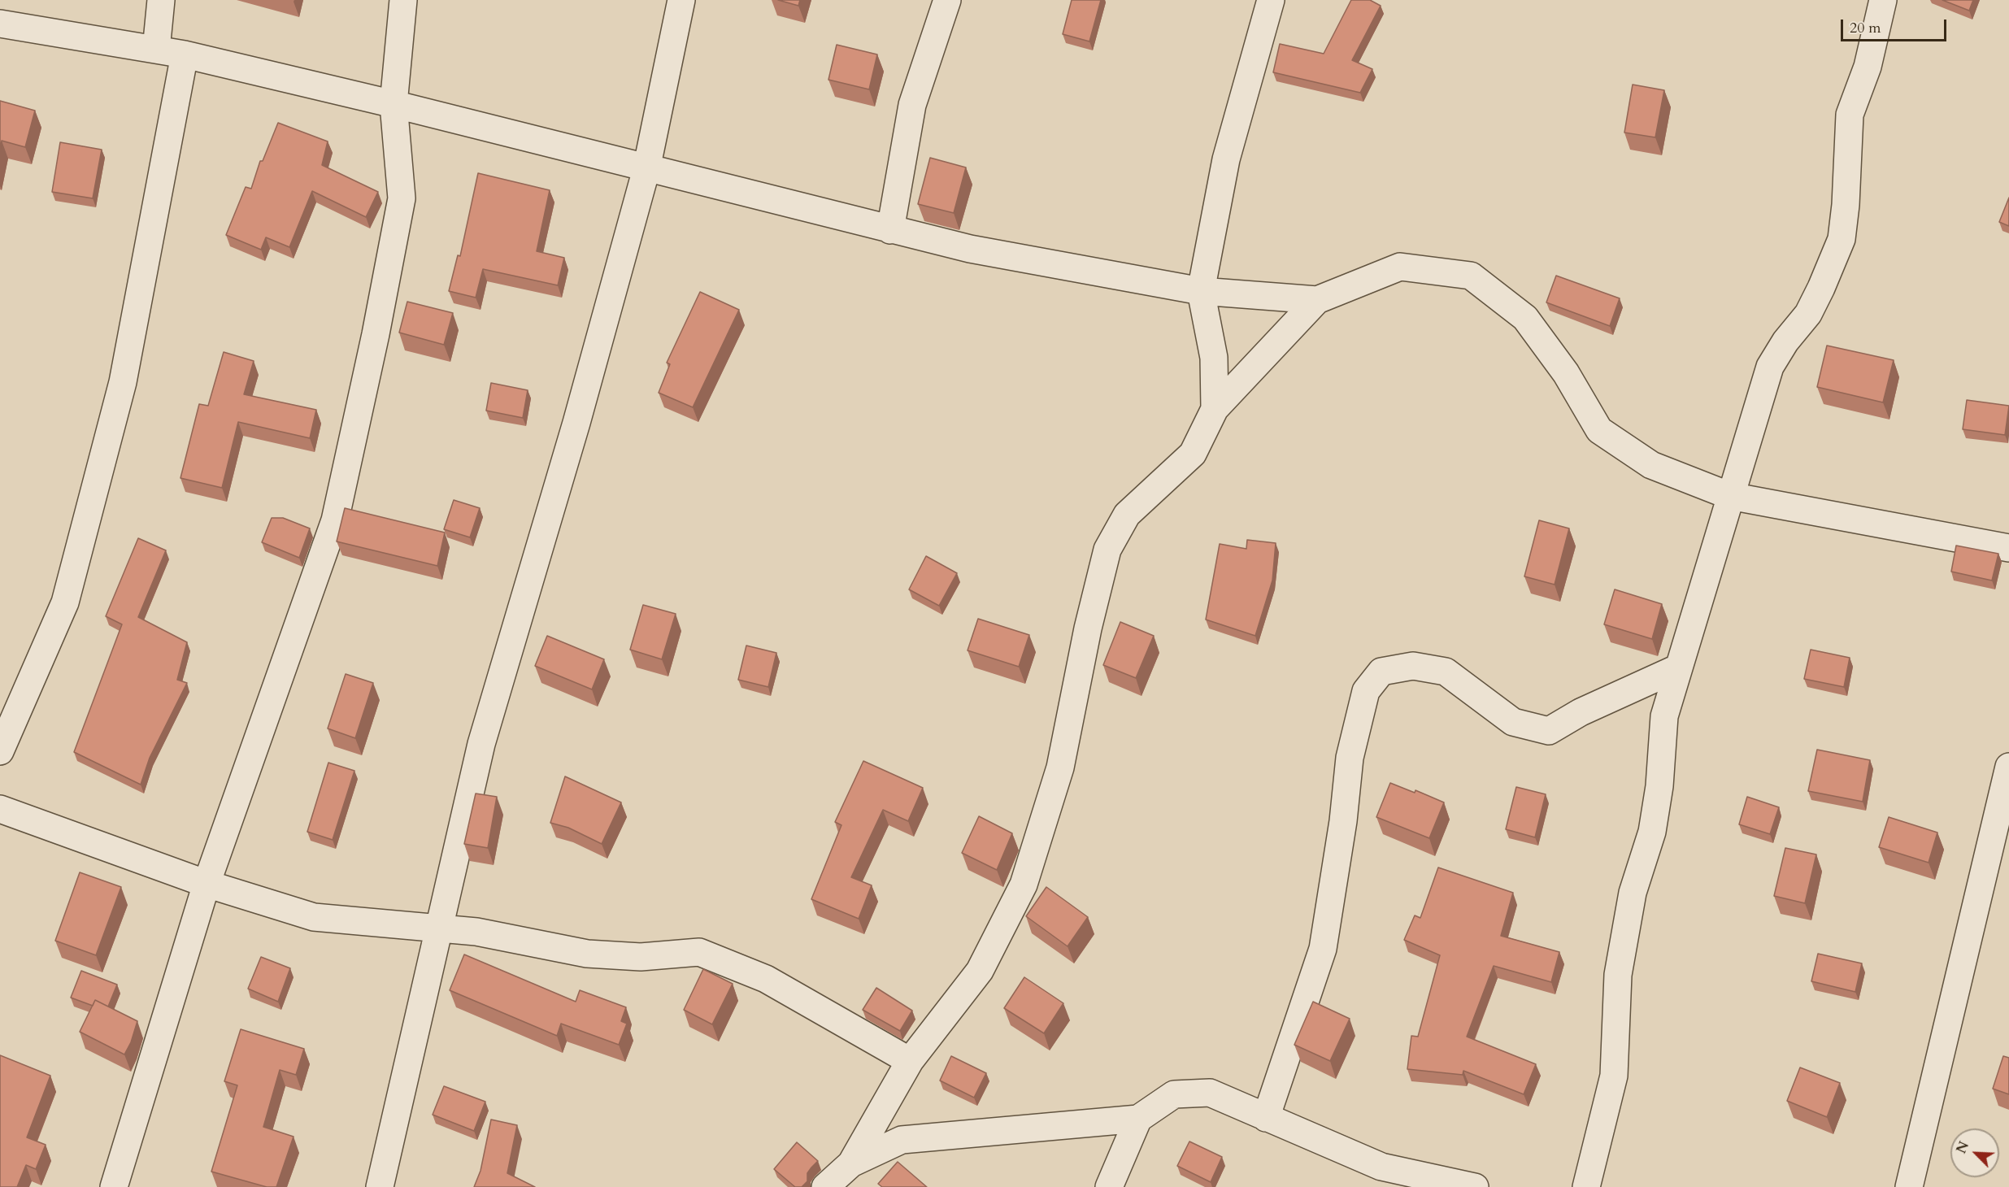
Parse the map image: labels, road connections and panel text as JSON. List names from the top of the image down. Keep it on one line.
{"scale_bar":"20 m","north":"top left"}
